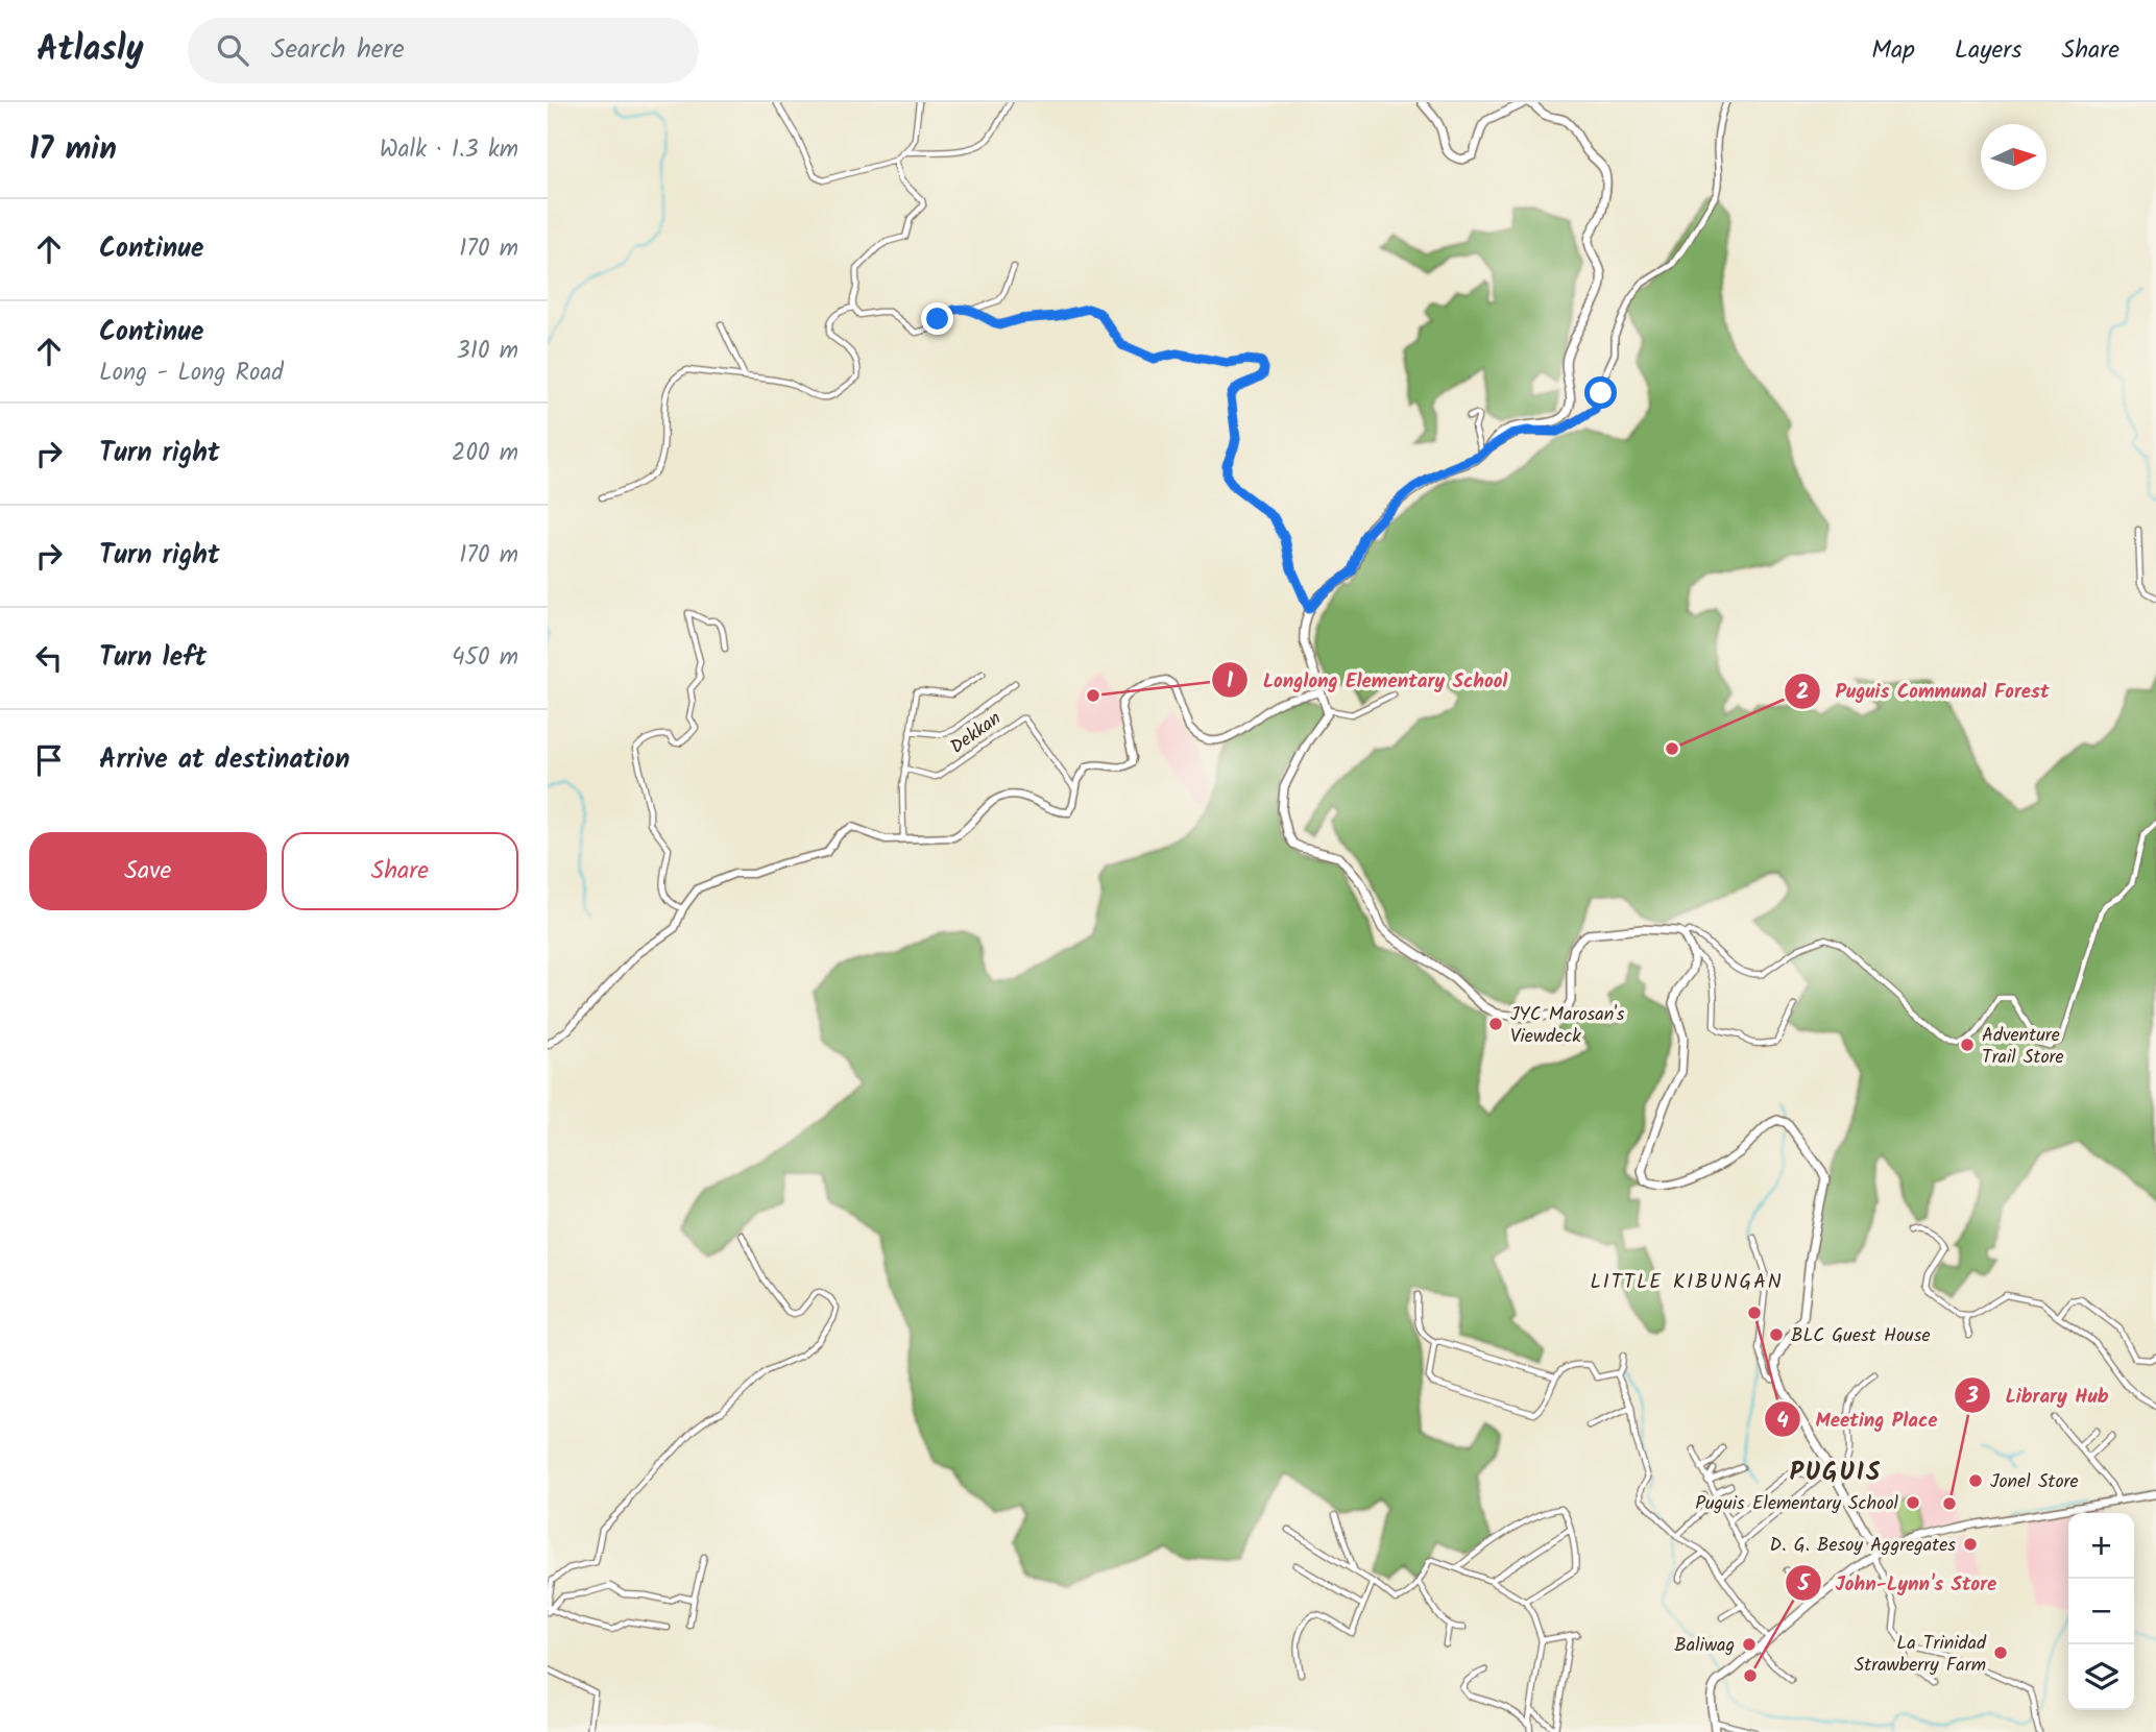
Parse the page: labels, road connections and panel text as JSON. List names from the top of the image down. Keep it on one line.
{"streets":{"street":["Dekkan"]},"districts":["LITTLE KIBUNGAN","PUGUIS"],"places":["Longlong Elementary School","Puguis Communal Forest","JYC Marosan's Viewdeck","Adventure Trail Store","Meeting Place","BLC Guest House","Jonel Store","Puguis Elementary School","Library Hub","D. G. Besoy Aggregates","Baliwag","La Trinidad Strawberry Farm","John-Lynn's Store"],"north":"right","page":{"header":"Atlasly","search":"Search here","nav":["Map","Layers","Share"],"heading":["17 min","Walk · 1.3 km"],"list":[["Continue","170 m"],["Continue","Long - Long Road","310 m"],["Turn right","200 m"],["Turn right","170 m"],["Turn left","450 m"],"Arrive at destination"],"buttons":["Save","Share"],"map_buttons":["+","−"]}}
